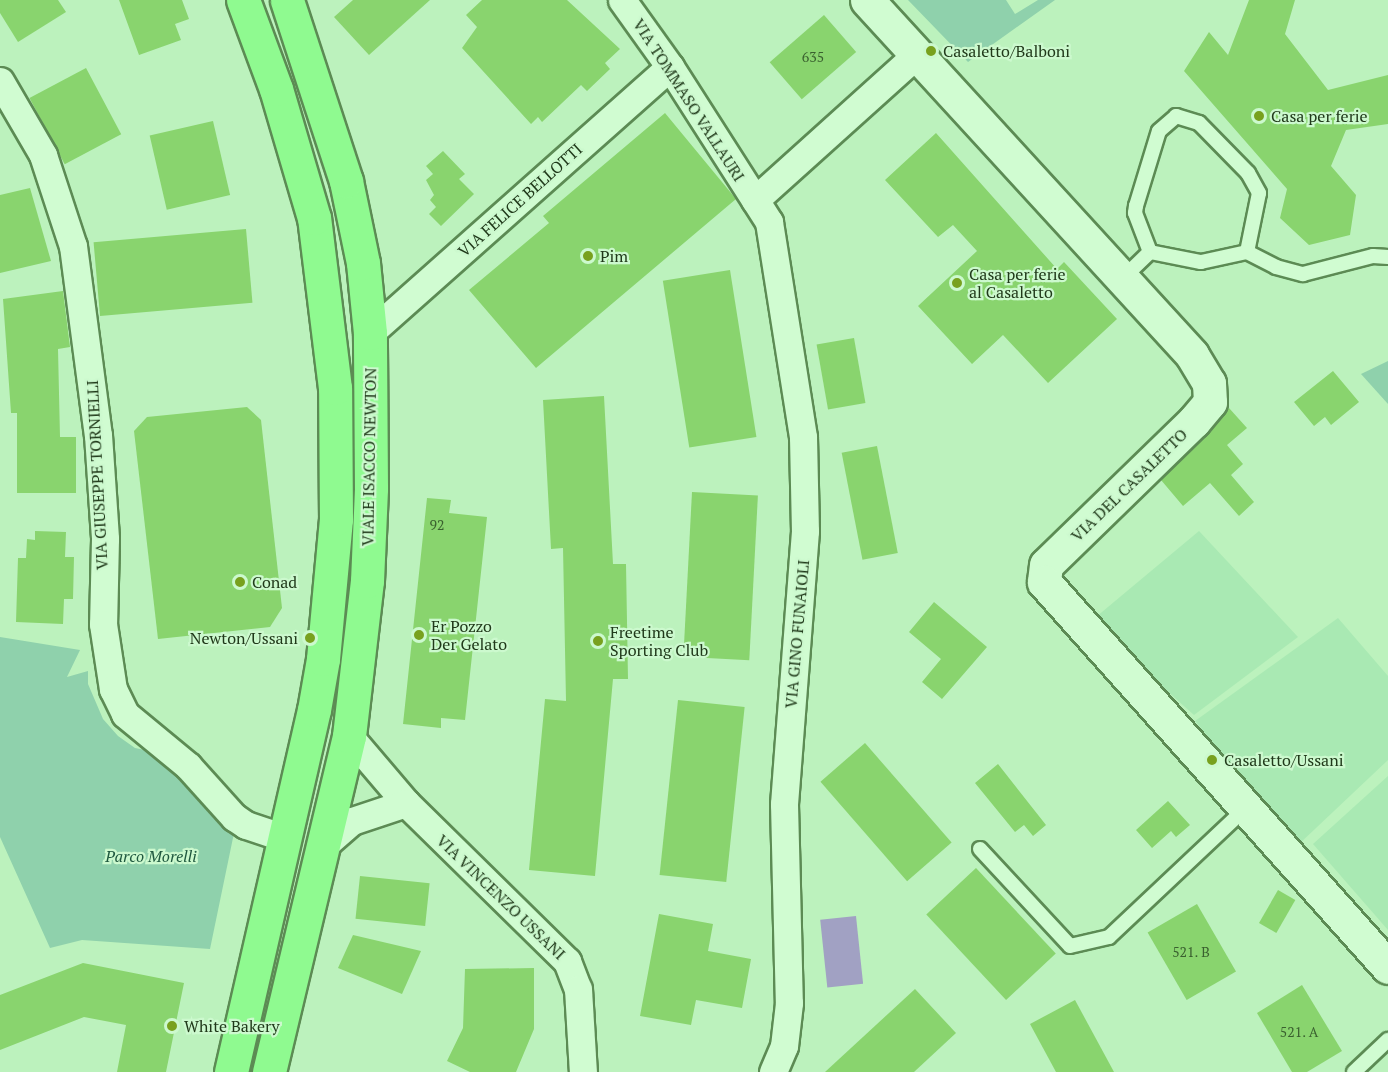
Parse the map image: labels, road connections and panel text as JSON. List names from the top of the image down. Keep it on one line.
{"streets":{"main road":["VIALE ISACCO NEWTON"],"street":["VIA TOMMASO VALLAURI","VIA FELICE BELLOTTI","VIA GIUSEPPE TORNIELLI","VIA DEL CASALETTO","VIA GINO FUNAIOLI","VIA VINCENZO USSANI"]},"crossings":[["VIA TOMMASO VALLAURI","VIA FELICE BELLOTTI"],["VIA TOMMASO VALLAURI","VIA GINO FUNAIOLI"],["VIA FELICE BELLOTTI","VIALE ISACCO NEWTON"],["VIALE ISACCO NEWTON","VIA GIUSEPPE TORNIELLI"],["VIALE ISACCO NEWTON","VIA VINCENZO USSANI"]],"parks":["Parco Morelli"],"places":["Casaletto/Balboni","Casa per ferie","Pim","Casa per ferie al Casaletto","Conad","Er Pozzo Der Gelato","Newton/Ussani","Freetime Sporting Club","Casaletto/Ussani","White Bakery"],"house_numbers":["635","92","521. В","521. A"]}
